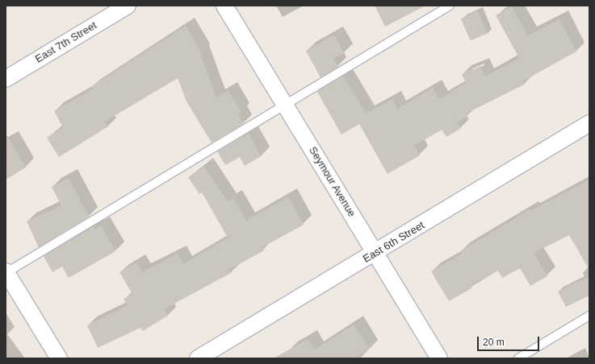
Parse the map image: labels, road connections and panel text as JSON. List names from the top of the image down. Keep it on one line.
{"streets":{"street":["East 7th Street","Seymour Avenue","East 6th Street"]},"crossings":[["Seymour Avenue","East 6th Street"]],"scale_bar":"20 m"}
